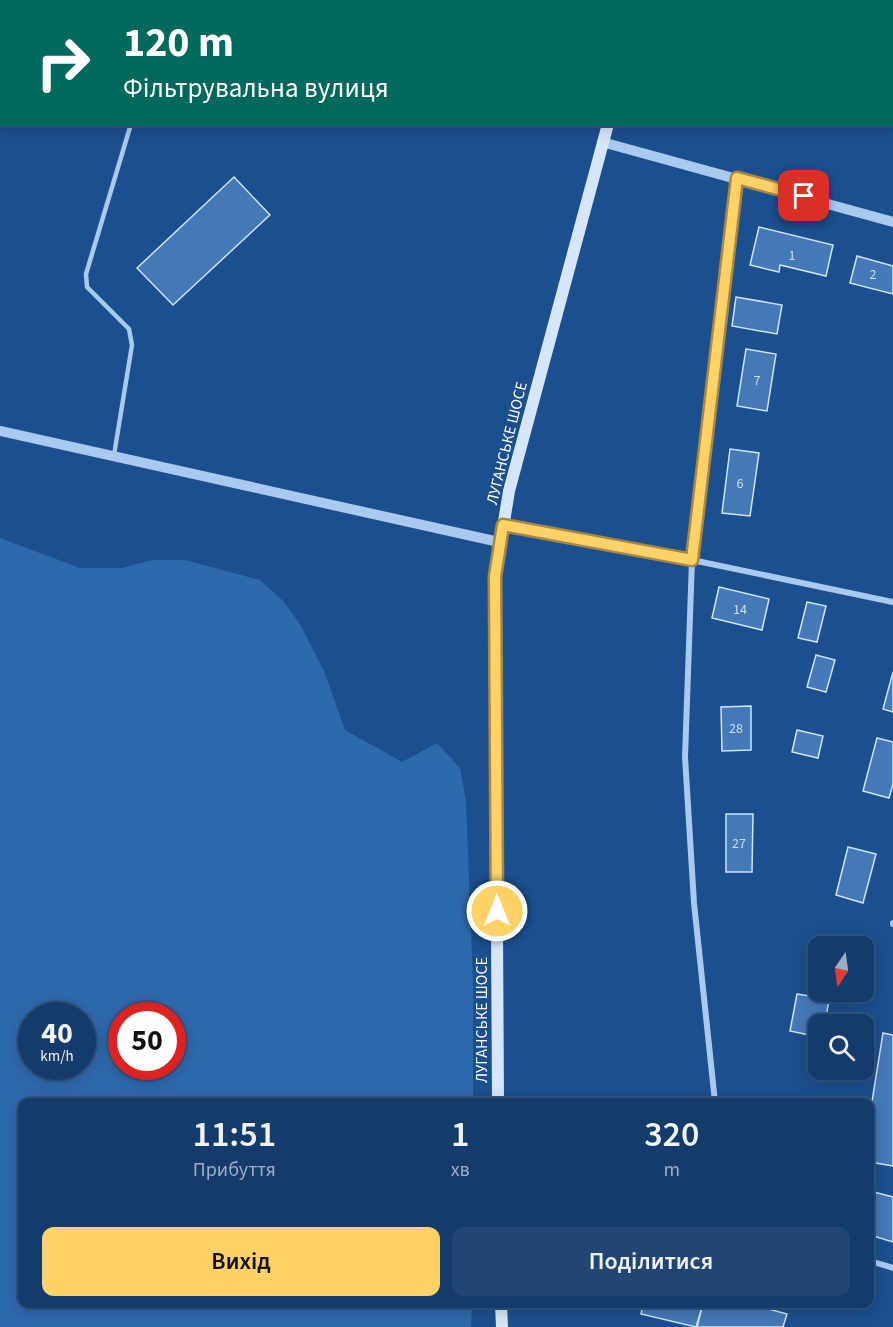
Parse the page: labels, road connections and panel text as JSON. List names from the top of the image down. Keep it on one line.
{"streets":{"main road":["ЛУГАНСЬКЕ ШОСЕ"]},"house_numbers":["1","2","7","6","14","28","27"],"north":"bottom","page":{"turn":["120 m","Фільтрувальна вулиця"],"speed":"40 km/h","limit":"50","eta":["11:51","Прибуття","1","хв","320","m"],"buttons":["Вихід","Поділитися"]}}
